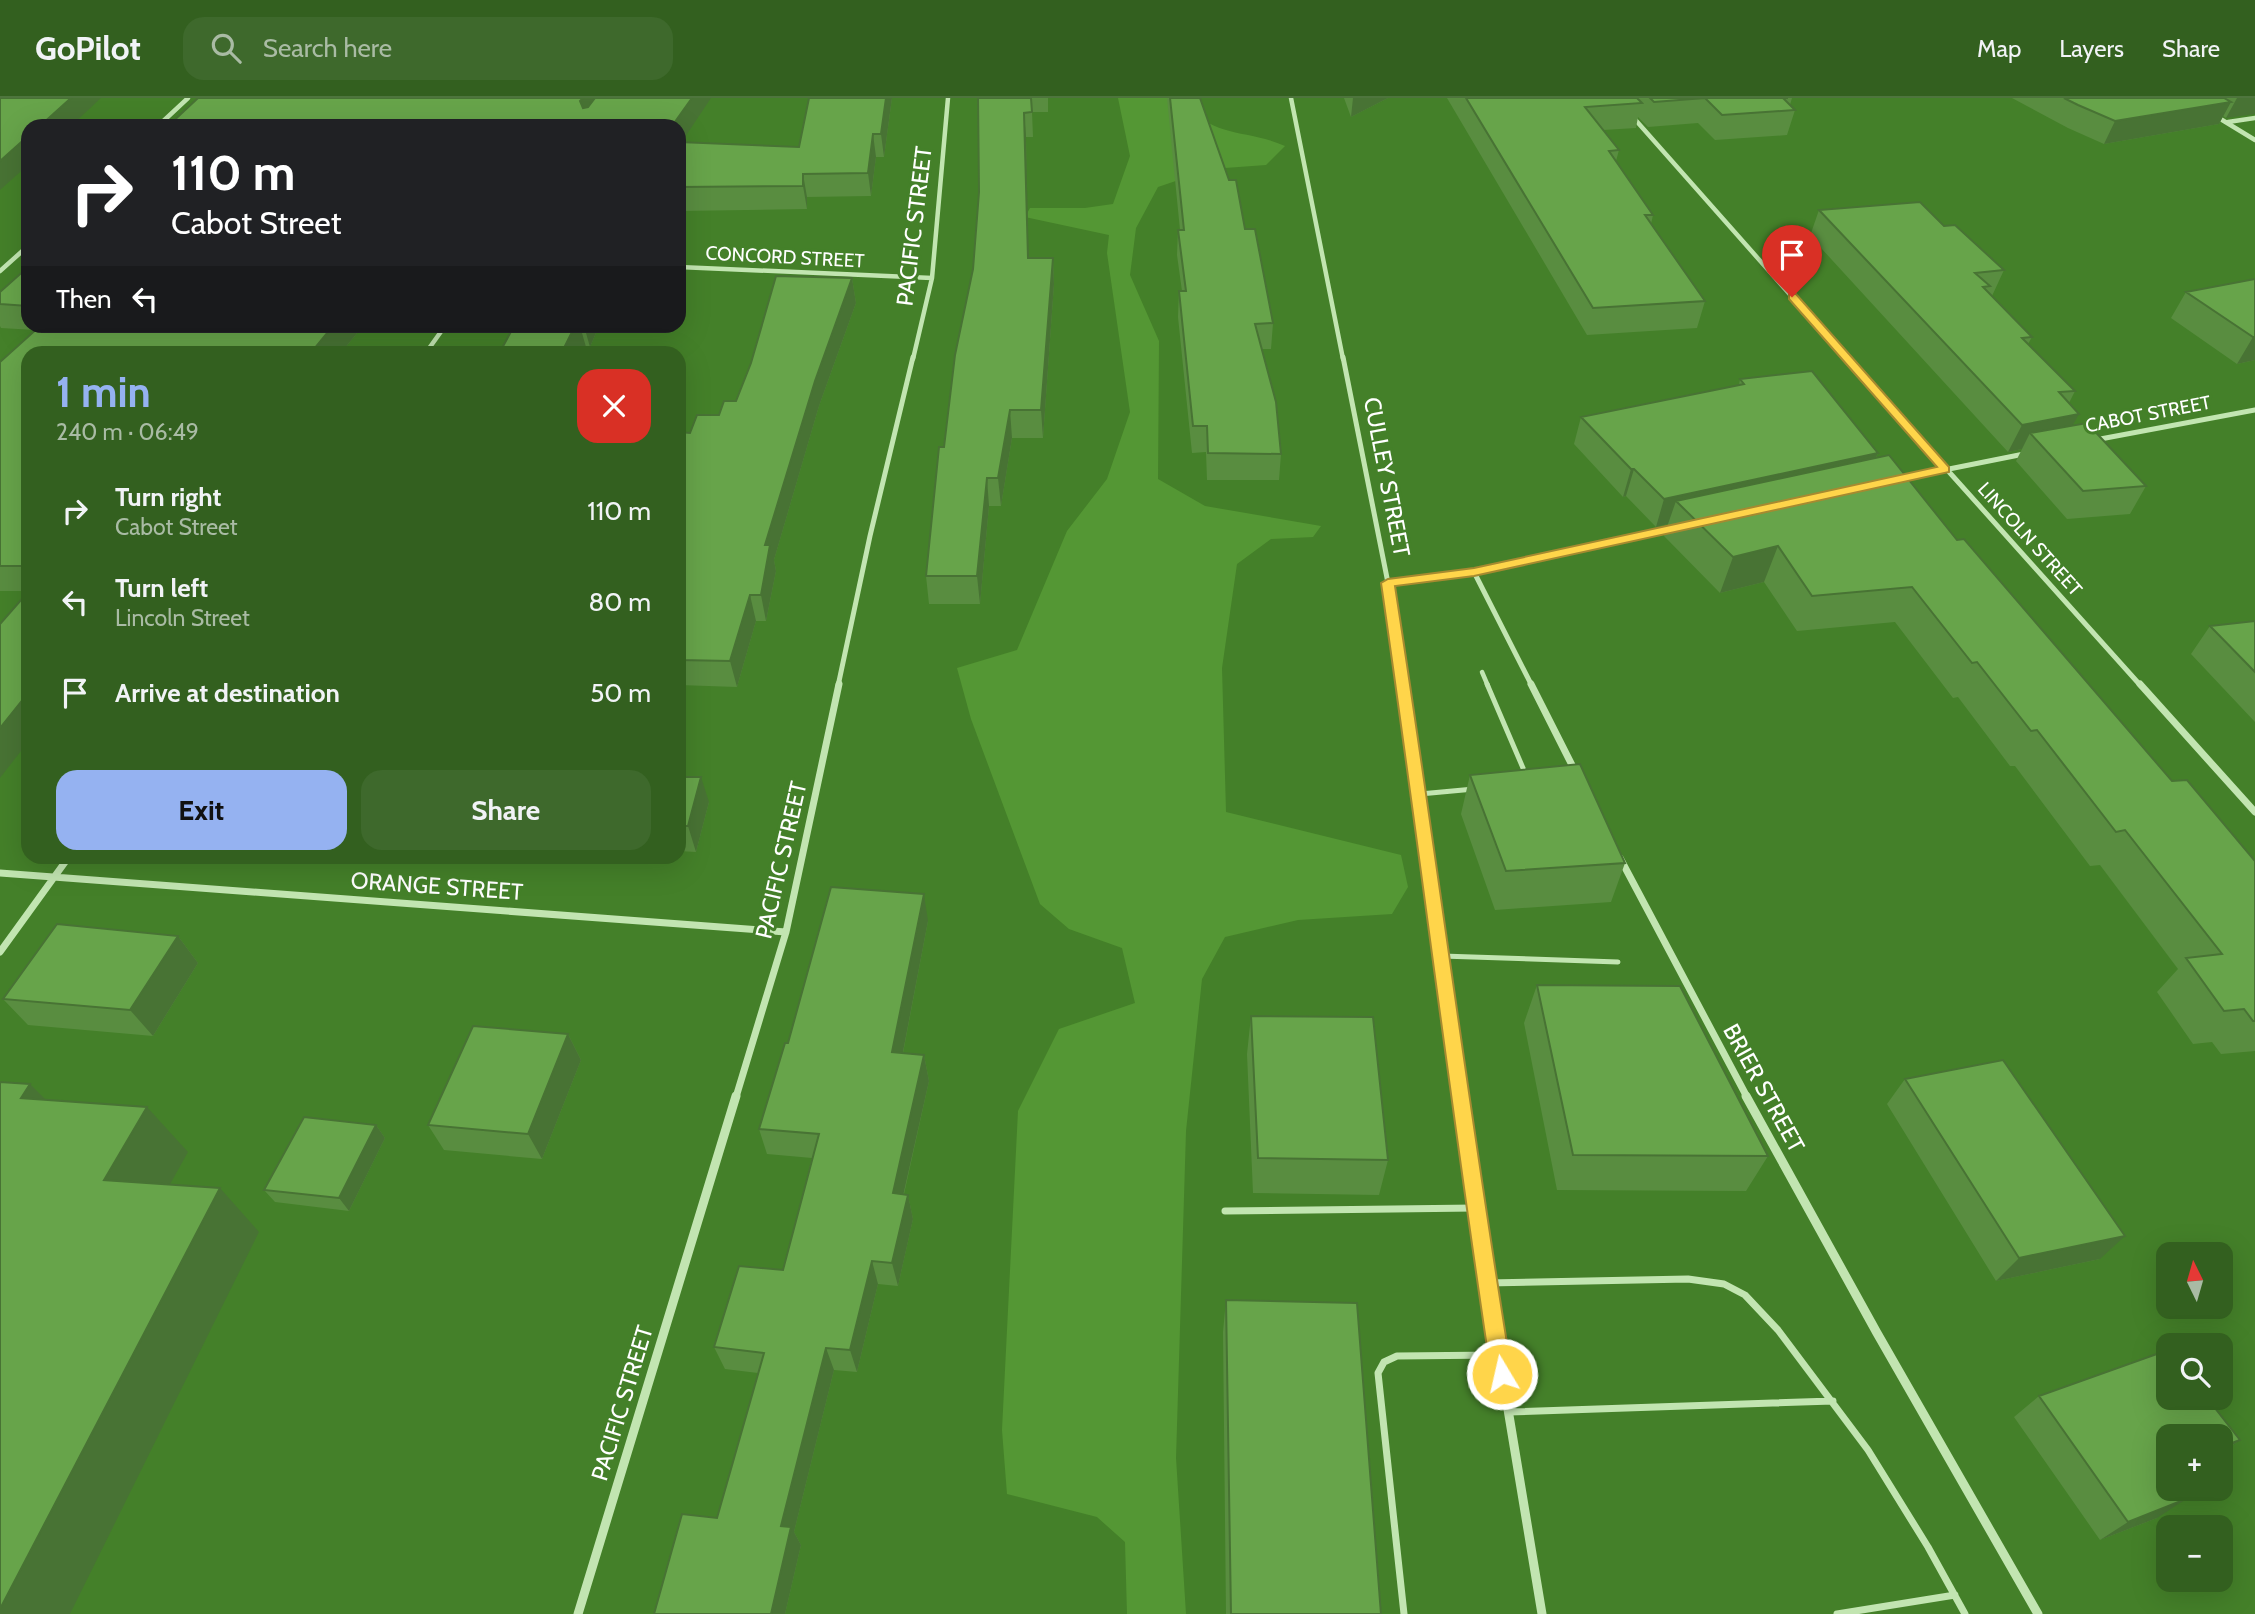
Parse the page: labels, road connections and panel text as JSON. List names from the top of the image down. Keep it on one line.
{"streets":{"street":["PACIFIC STREET","CONCORD STREET","CABOT STREET","CULLEY STREET","LINCOLN STREET","ORANGE STREET","BRIER STREET"]},"crossings":[["PACIFIC STREET","CONCORD STREET"],["PACIFIC STREET","ORANGE STREET"]],"north":"top","page":{"header":"GoPilot","search":"Search here","nav":["Map","Layers","Share"],"turn":["110 m","Cabot Street"],"then":"Then","heading":["1 min","240 m · 06:49"],"list":[{"name":"Turn right","note":"Cabot Street","value":"110 m"},{"name":"Turn left","note":"Lincoln Street","value":"80 m"},{"name":"Arrive at destination","value":"50 m"}],"buttons":["Exit","Share"],"map_buttons":["+","−"]}}
